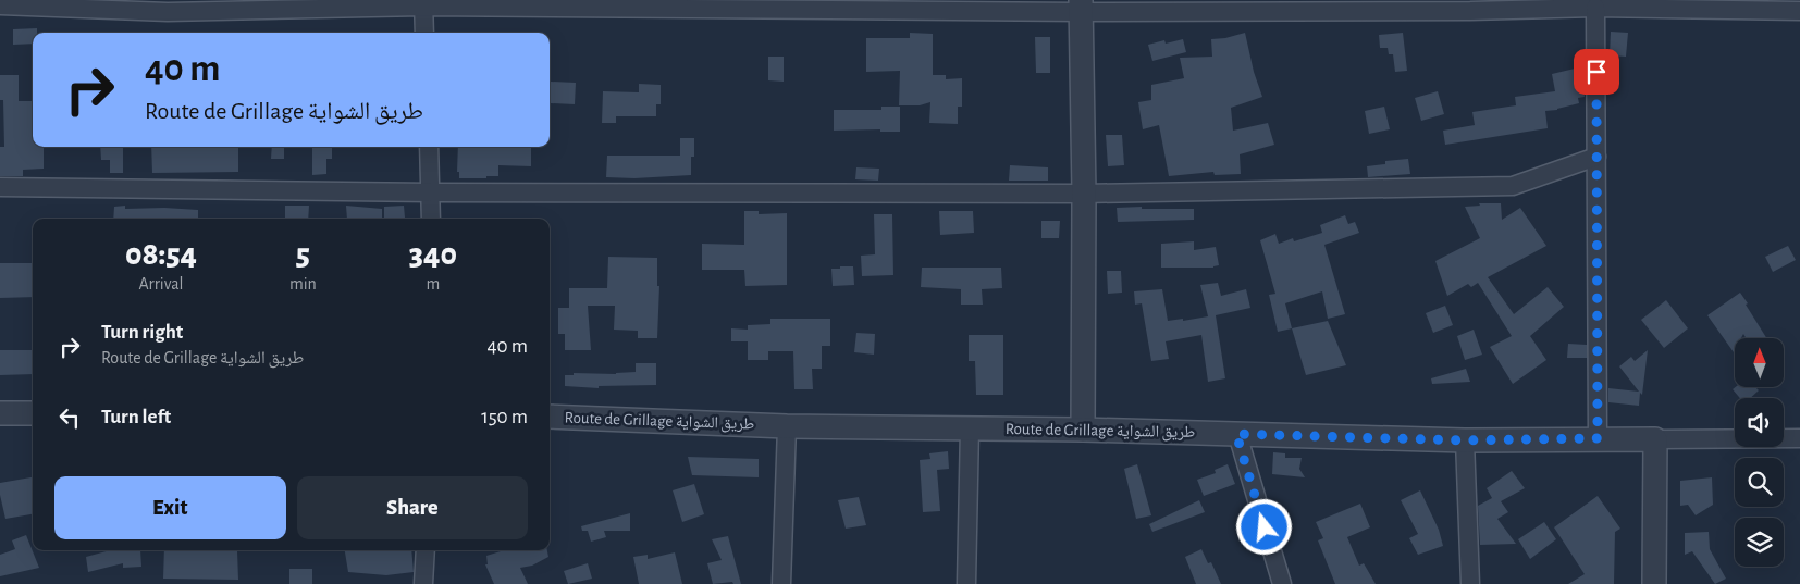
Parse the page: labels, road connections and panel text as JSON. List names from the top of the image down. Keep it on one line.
{"streets":{"street":["Route de Grillage طريق الشواية"]},"north":"top","page":{"turn":["40 m","Route de Grillage طريق الشواية"],"eta":["08:54","Arrival","5","min","340","m"],"list":[{"name":"Turn right","note":"Route de Grillage طريق الشواية","value":"40 m"},{"name":"Turn left","value":"150 m"}],"buttons":["Exit","Share"]}}
